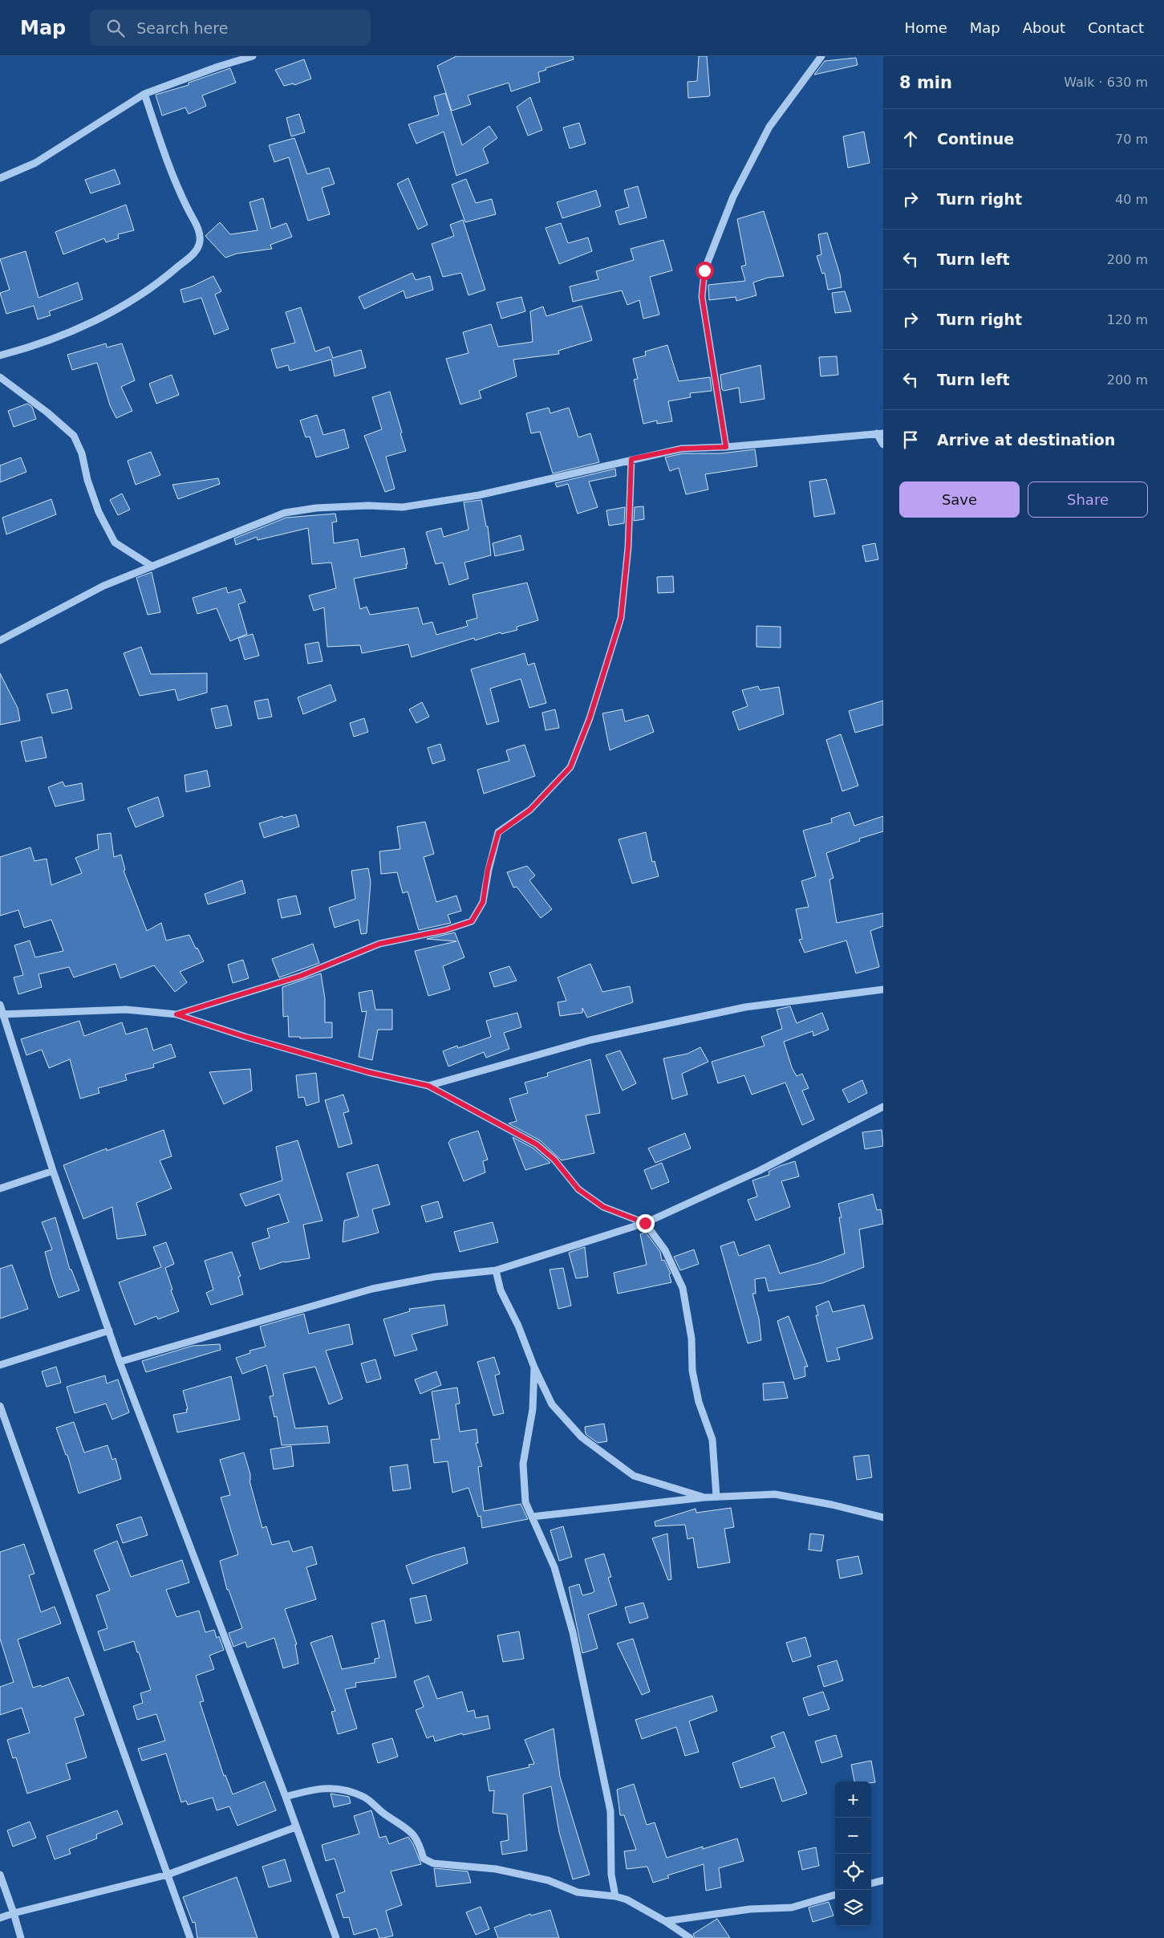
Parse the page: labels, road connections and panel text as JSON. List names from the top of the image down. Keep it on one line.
{"page":{"header":"Map","search":"Search here","nav":["Home","Map","About","Contact"],"heading":["8 min","Walk · 630 m"],"list":[["Continue","70 m"],["Turn right","40 m"],["Turn left","200 m"],["Turn right","120 m"],["Turn left","200 m"],"Arrive at destination"],"buttons":["Save","Share"],"map_buttons":["+","−"]}}
